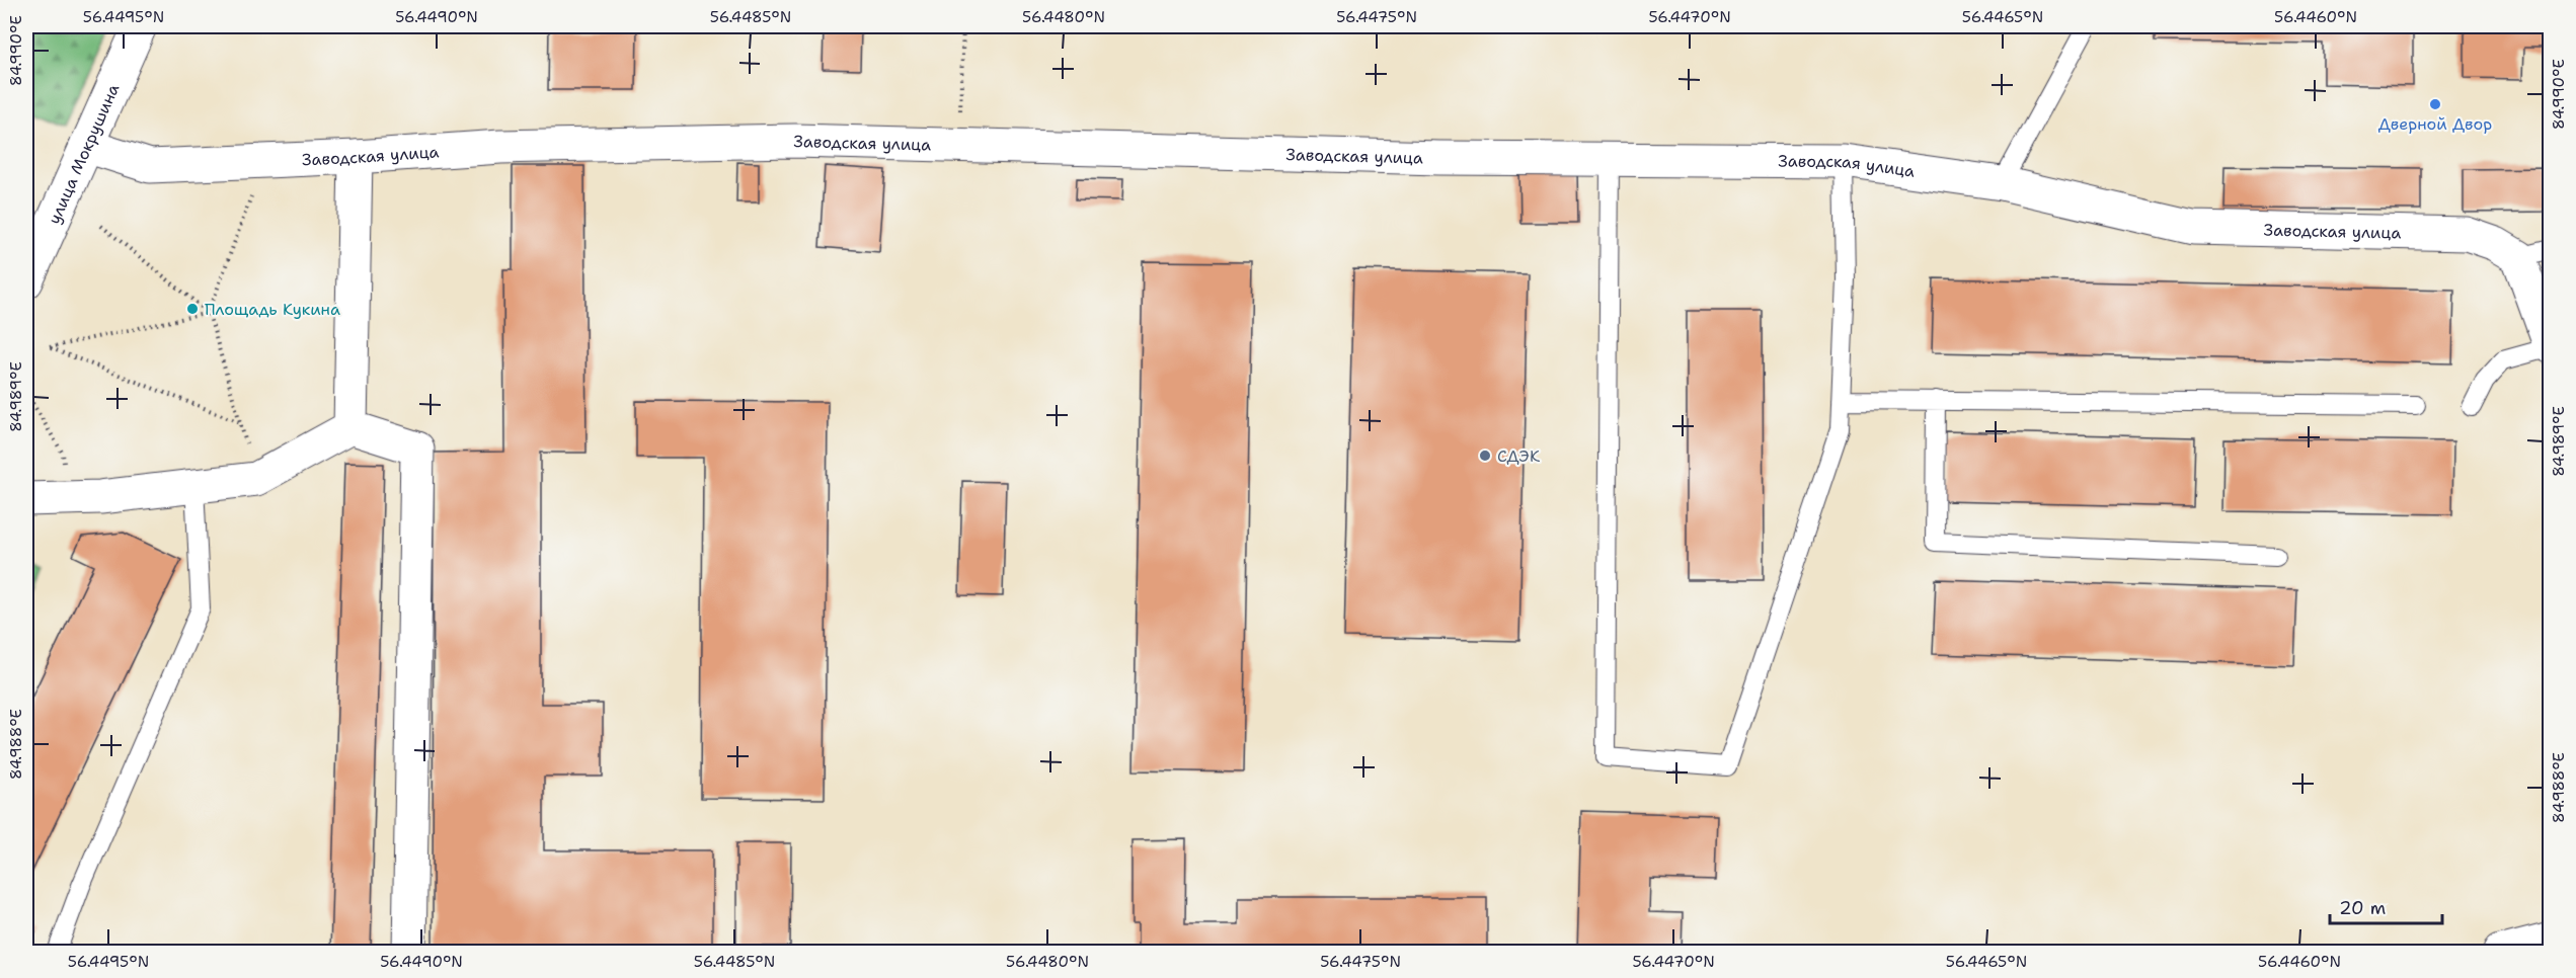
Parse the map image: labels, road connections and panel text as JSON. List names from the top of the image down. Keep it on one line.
{"streets":{"street":["Заводская улица","улица Мокрушина"]},"crossings":[["Заводская улица","улица Мокрушина"]],"places":["Дверной Двор","Площадь Кукина","СДЭК"],"scale_bar":"20 m","coordinates":["56.4495°N","56.4490°N","56.4485°N","56.4480°N","56.4475°N","56.4470°N","56.4465°N","56.4460°N","84.990°E","84.989°E","84.988°E"]}
